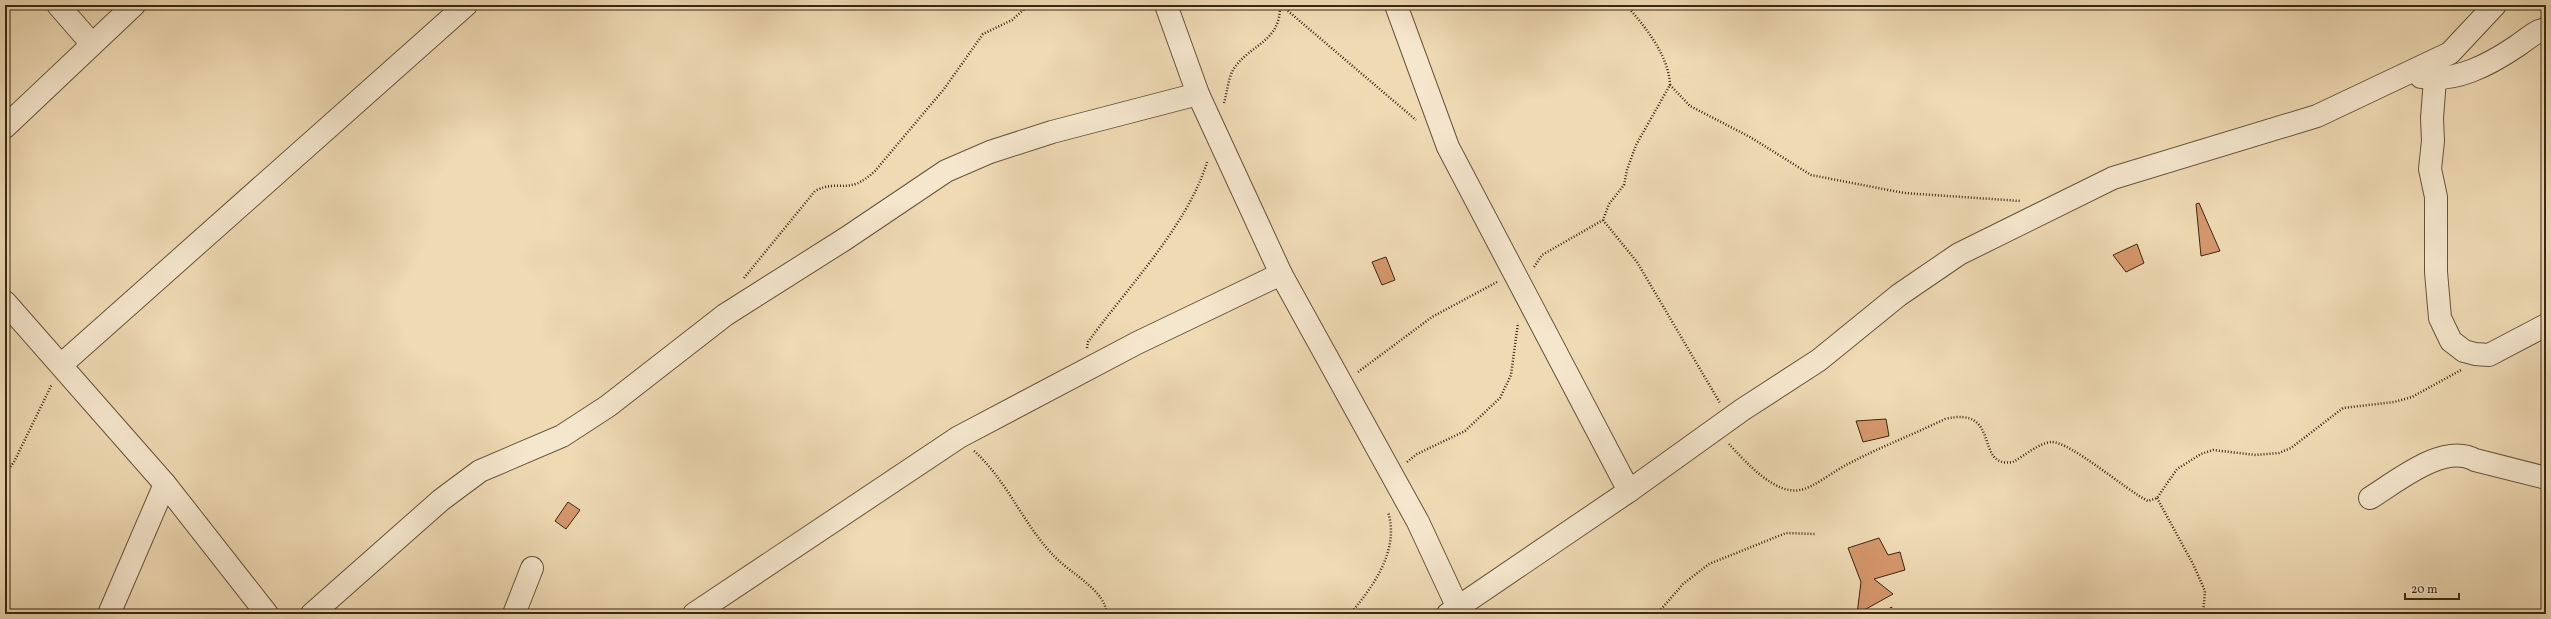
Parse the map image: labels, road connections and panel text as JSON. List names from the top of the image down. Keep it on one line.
{"scale_bar":"20 m"}
